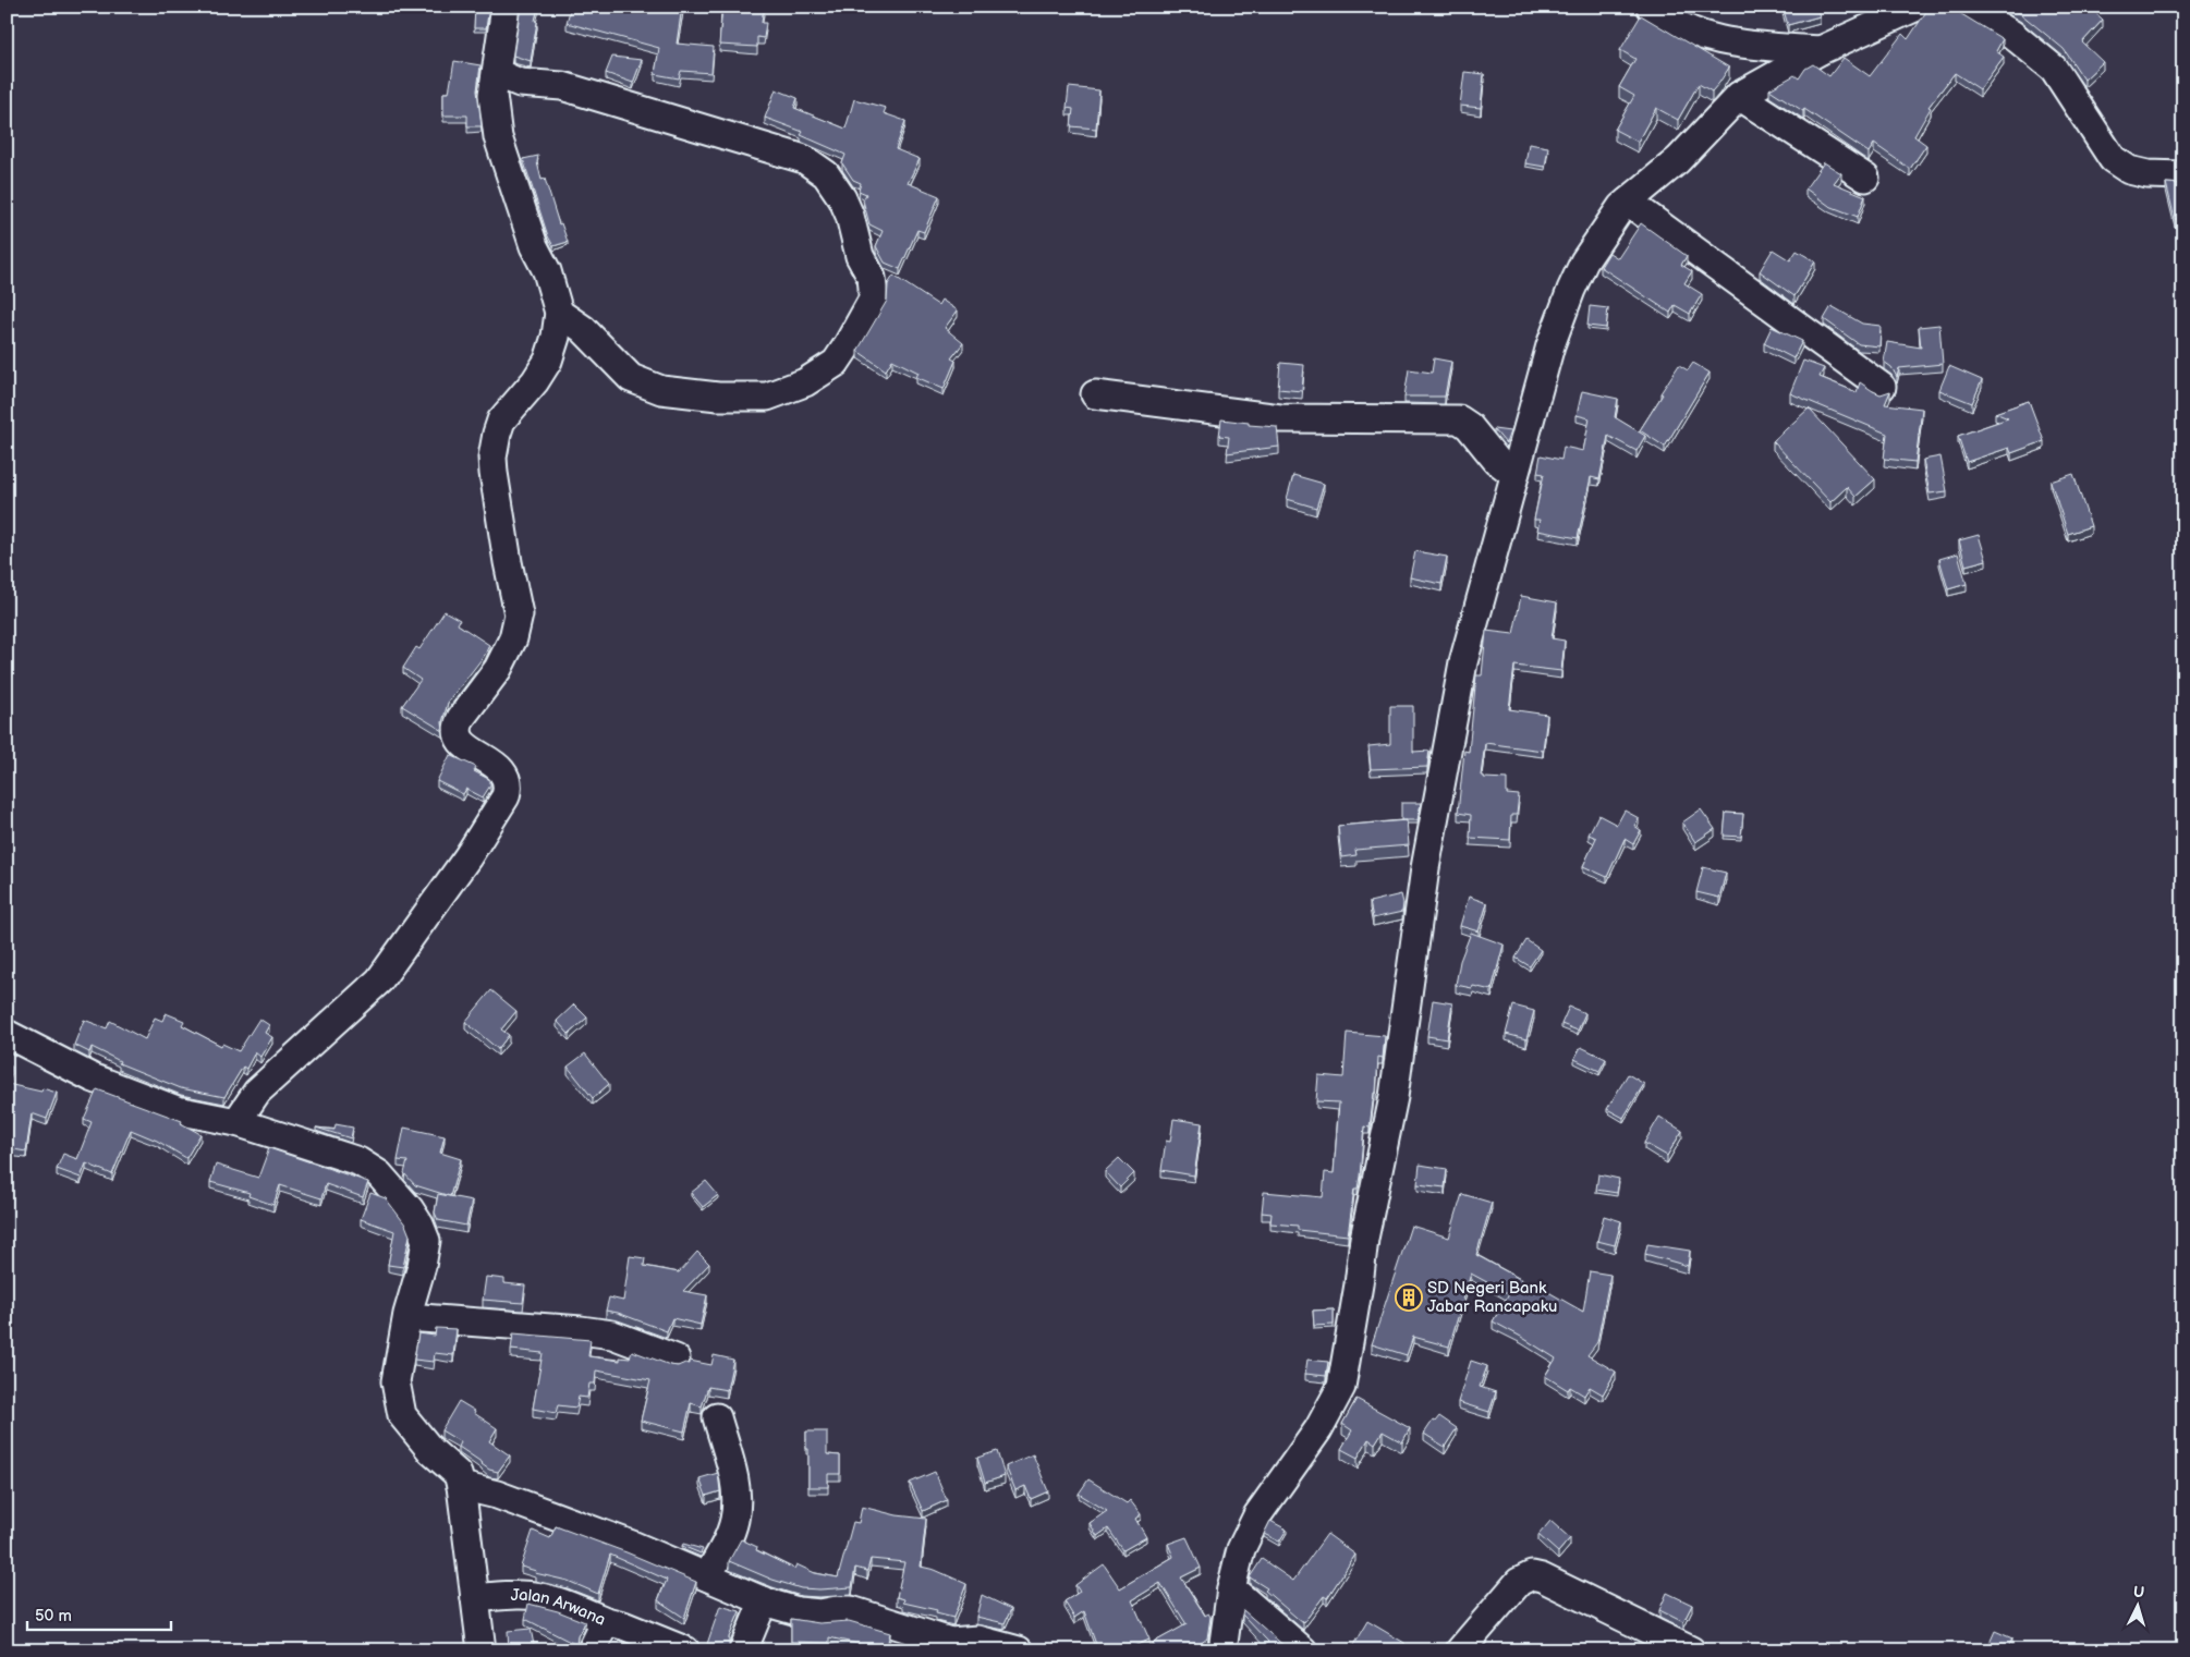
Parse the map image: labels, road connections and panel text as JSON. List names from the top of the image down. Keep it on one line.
{"streets":{"street":["Jalan Arwana"]},"places":{"building":["SD Negeri Bank Jabar Rancapaku"]},"scale_bar":"50 m","north":"top"}
